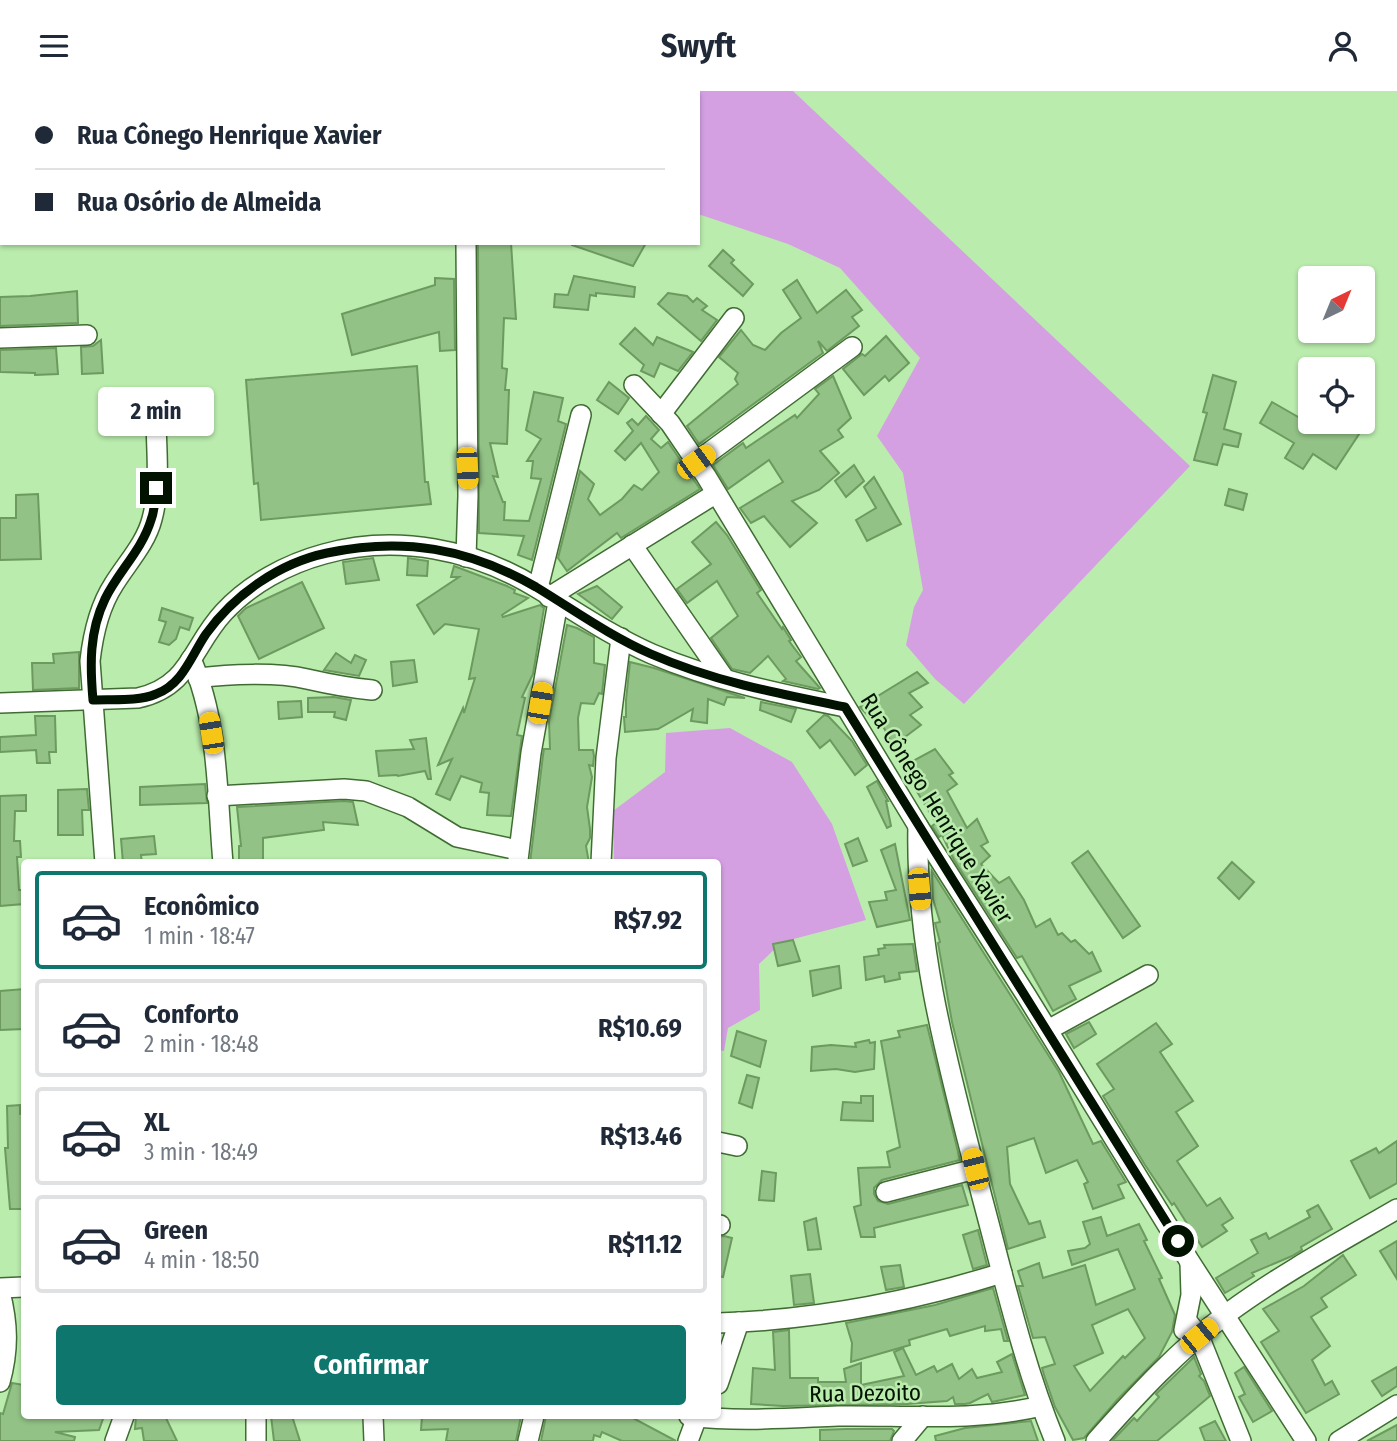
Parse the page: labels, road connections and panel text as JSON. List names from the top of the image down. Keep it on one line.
{"streets":{"street":["Rua Cônego Henrique Xavier","Rua Dezoito"]},"north":"top right","page":{"header":"Swyft","banner":["Rua Cônego Henrique Xavier","Rua Osório de Almeida"],"bubble":"2 min","list":[{"name":"Econômico","note":"1 min · 18:47","value":"R$7.92"},{"name":"Conforto","note":"2 min · 18:48","value":"R$10.69"},{"name":"XL","note":"3 min · 18:49","value":"R$13.46"},{"name":"Green","note":"4 min · 18:50","value":"R$11.12"}],"buttons":"Confirmar"}}
